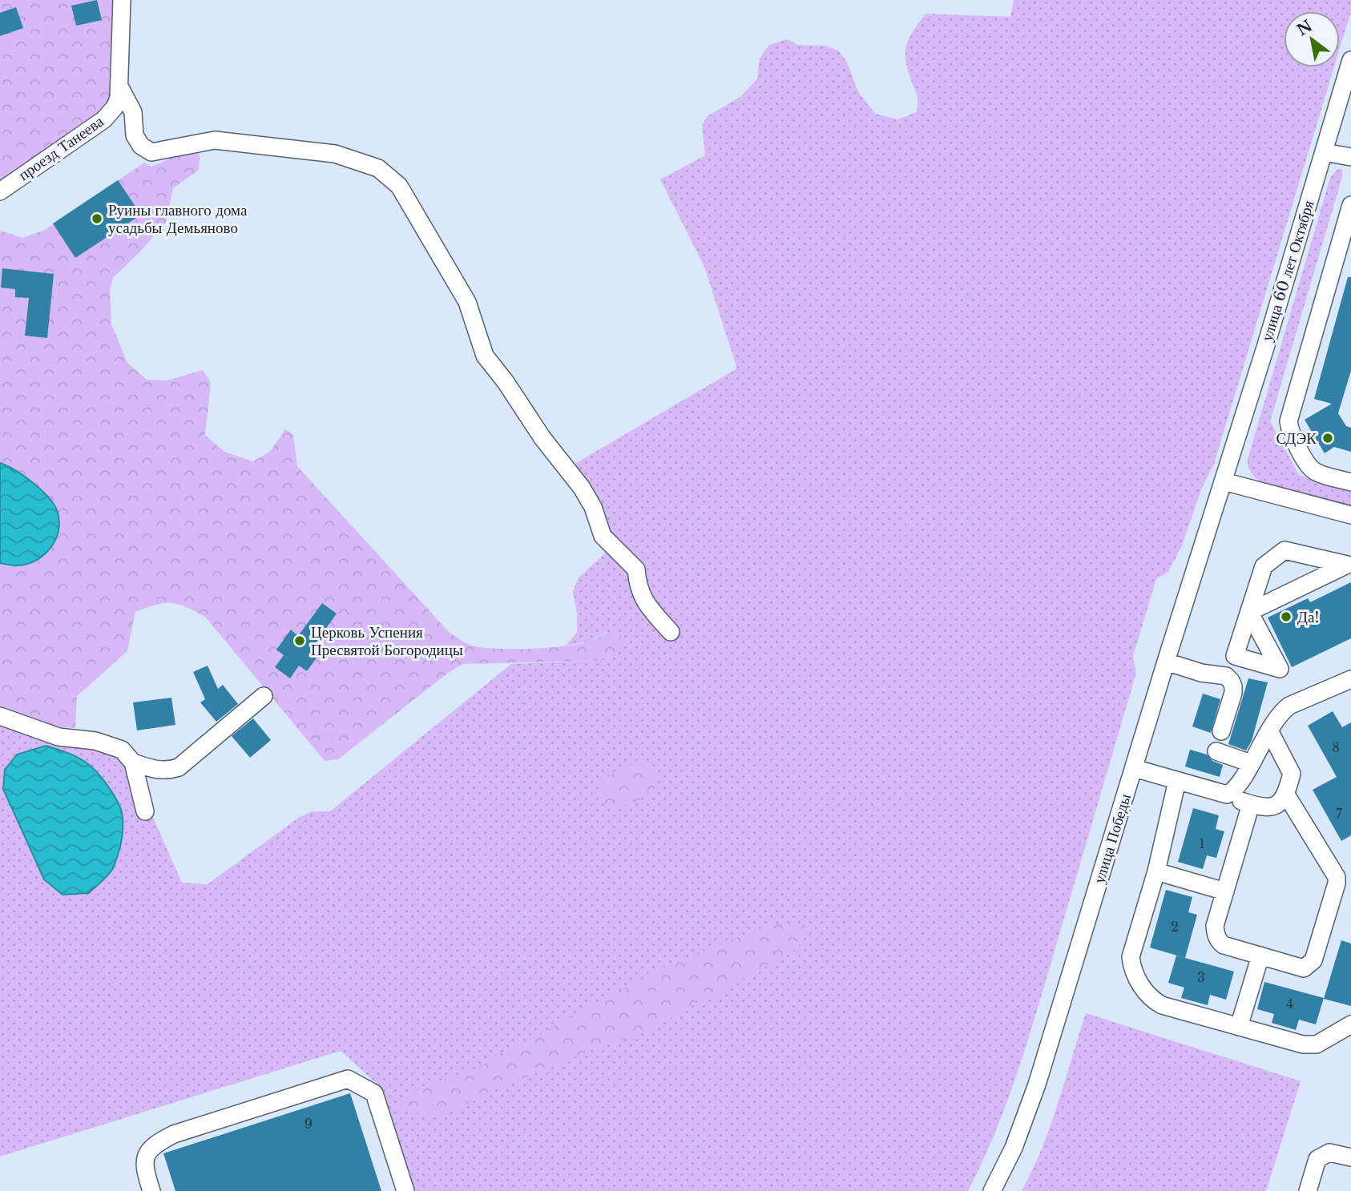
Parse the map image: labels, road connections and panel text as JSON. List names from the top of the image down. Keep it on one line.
{"streets":{"street":["проезд Танеева","улица 60 лет Октября","улица Победы"]},"crossings":[["улица 60 лет Октября","улица Победы"]],"places":["Руины главного дома усадьбы Демьяново","СДЭК","Да!","Церковь Успения Пресвятой Богородицы"],"house_numbers":["8","7","1","2","3","4","9"],"north":"top left"}
